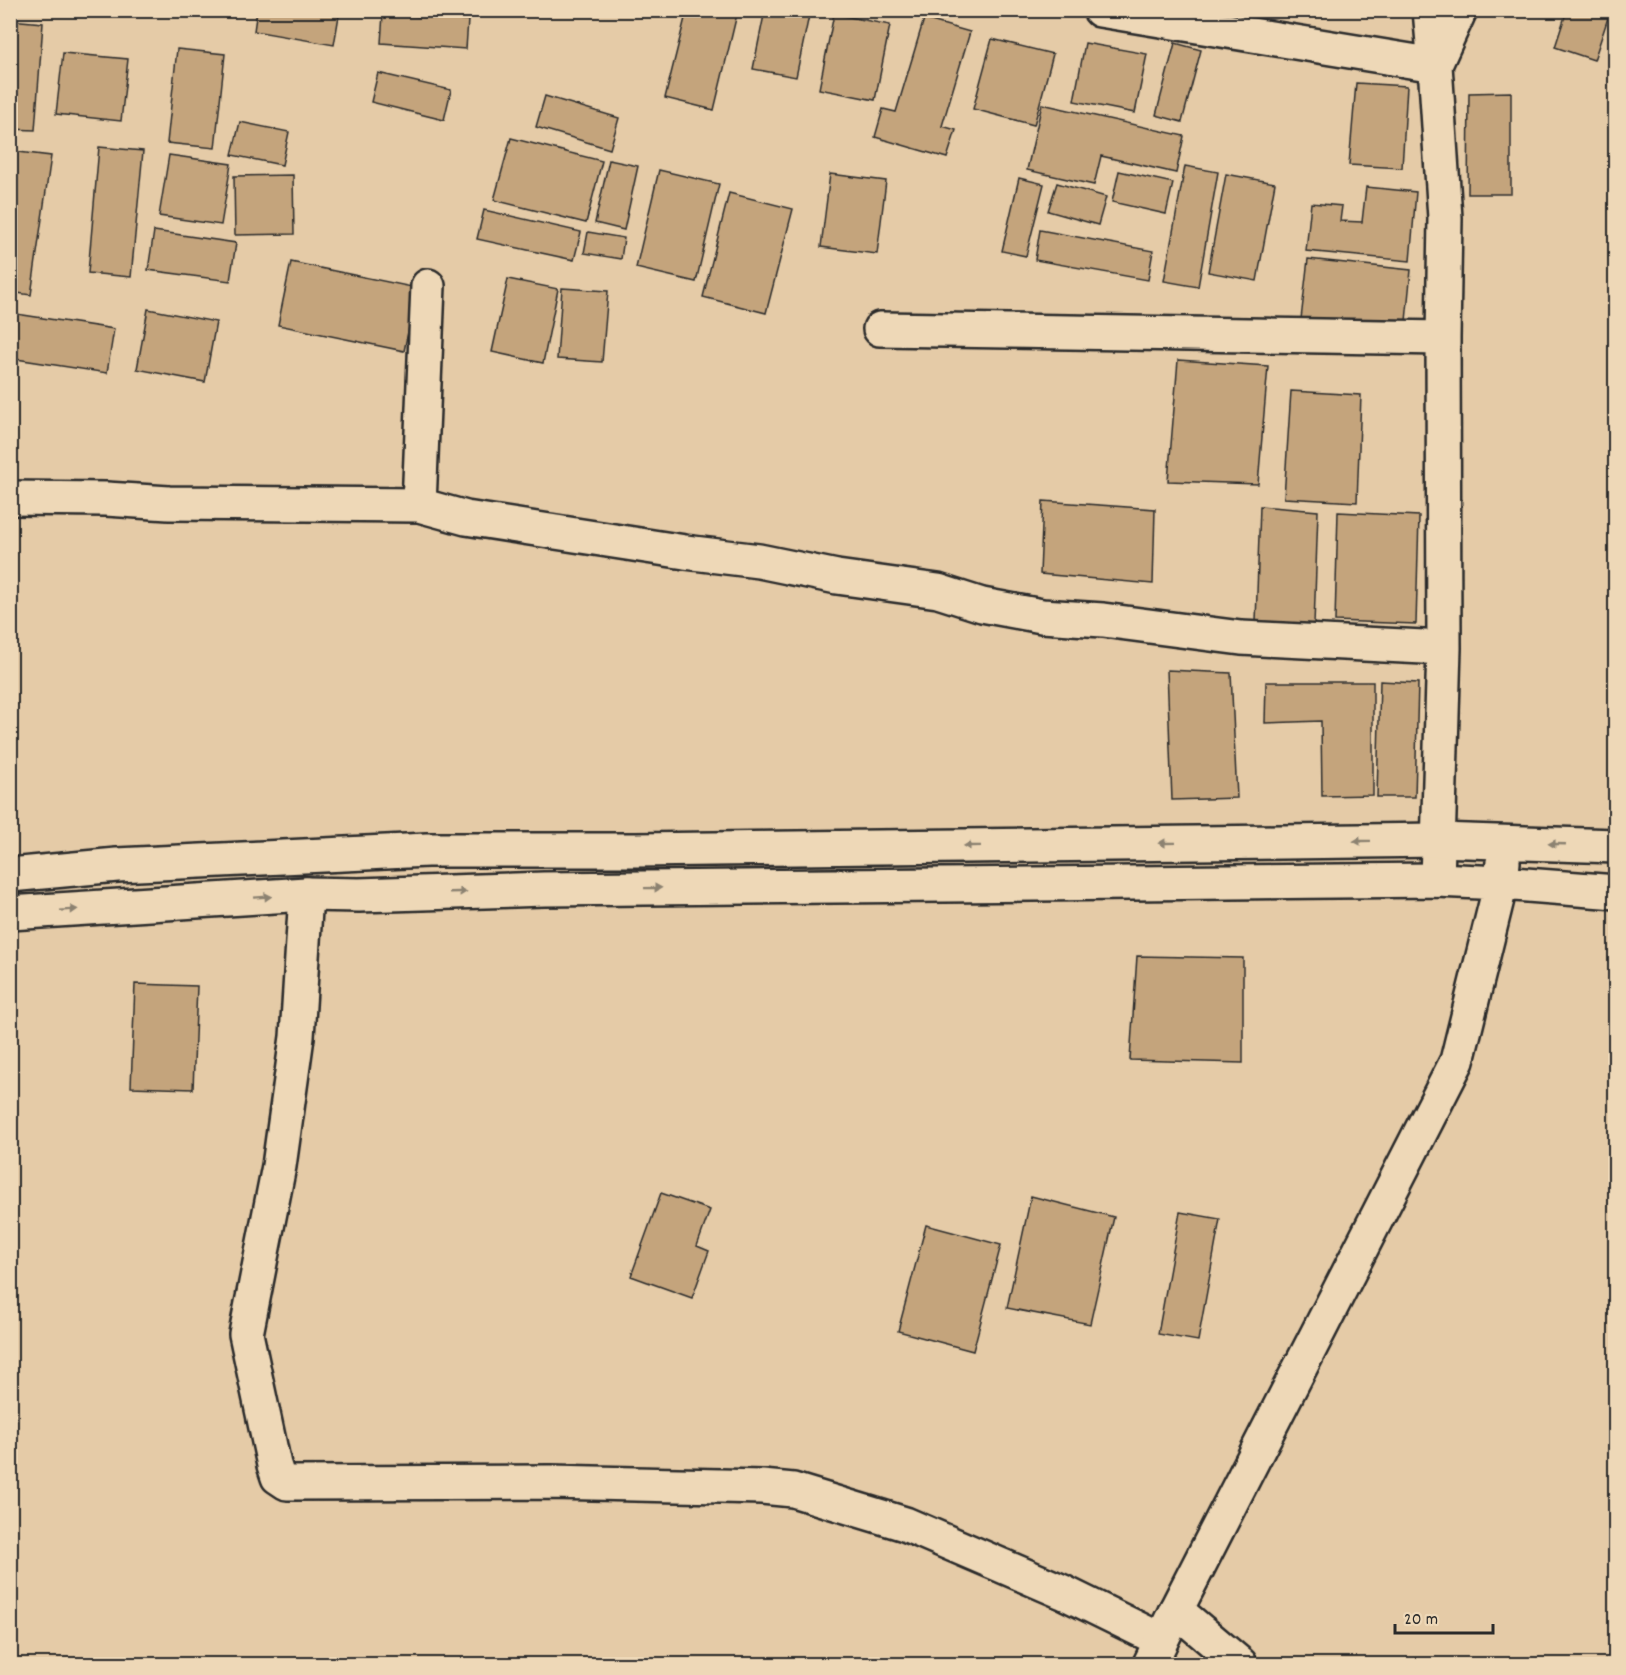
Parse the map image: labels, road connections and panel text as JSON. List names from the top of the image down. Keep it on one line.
{"scale_bar":"20 m"}
